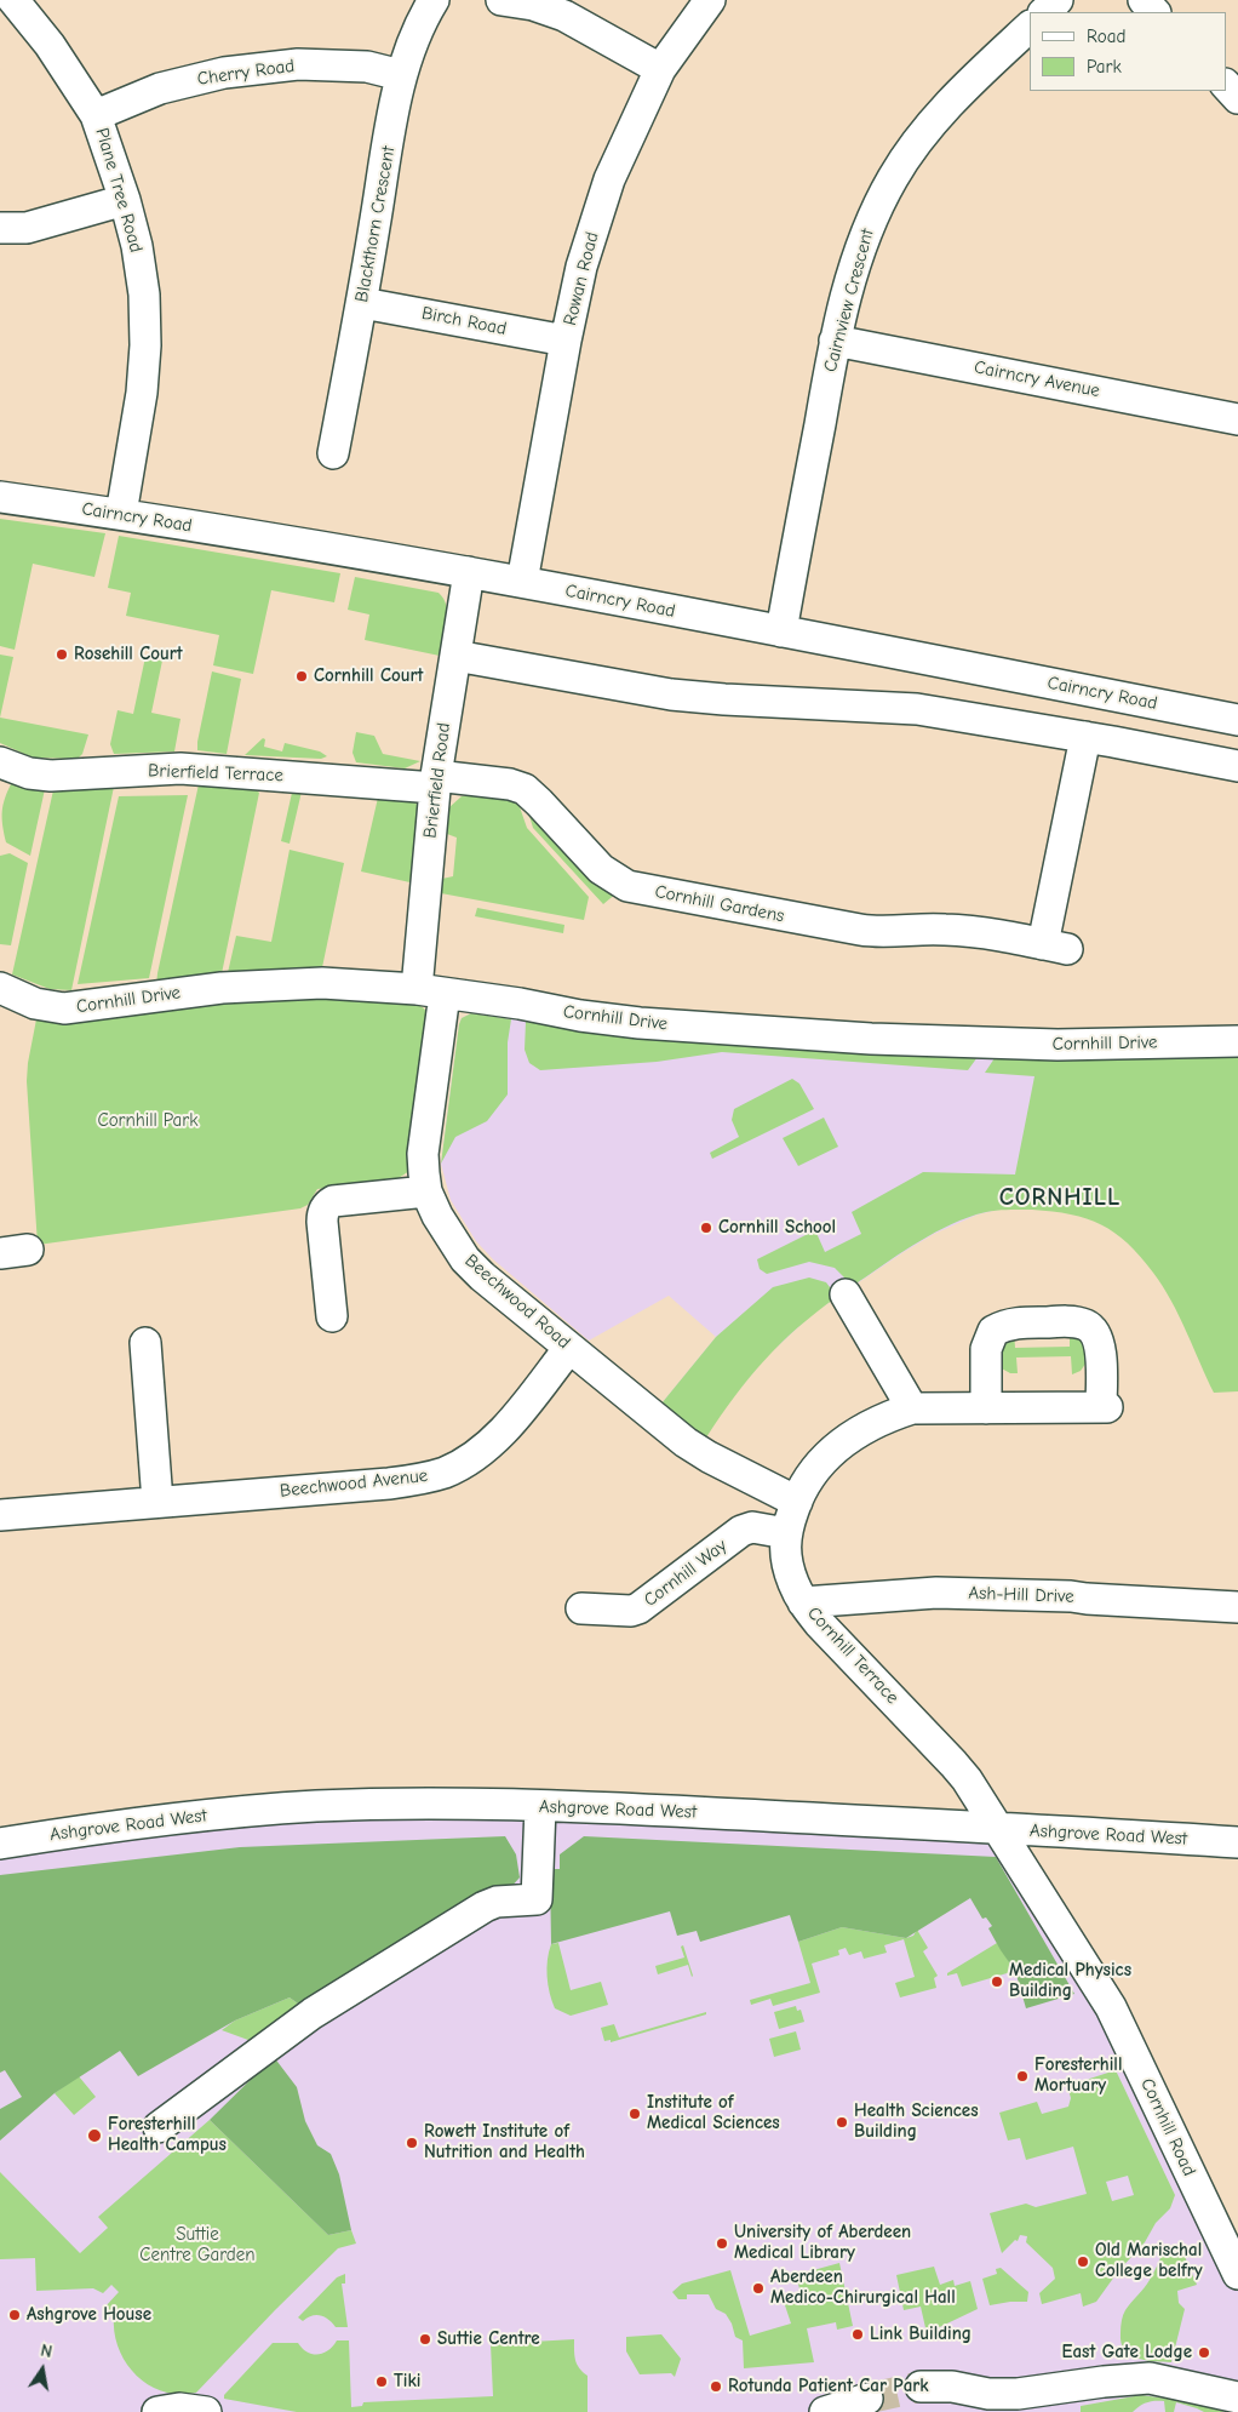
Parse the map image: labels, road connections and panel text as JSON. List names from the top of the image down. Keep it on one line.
{"streets":{"street":["Cherry Road","Plane Tree Road","Blackthorn Crescent","Rowan Road","Cairnview Crescent","Birch Road","Cairncry Avenue","Cairncry Road","Brierfield Terrace","Brierfield Road","Cornhill Gardens","Cornhill Drive","Beechwood Road","Beechwood Avenue","Cornhill Way","Ash-Hill Drive","Cornhill Terrace","Ashgrove Road West","Cornhill Road"]},"crossings":[["Cherry Road","Plane Tree Road"],["Cherry Road","Blackthorn Crescent"],["Plane Tree Road","Cairncry Road"],["Blackthorn Crescent","Birch Road"],["Rowan Road","Birch Road"],["Rowan Road","Cairncry Road"],["Cairnview Crescent","Cairncry Avenue"],["Cairnview Crescent","Cairncry Road"],["Cairncry Road","Brierfield Road"],["Brierfield Terrace","Brierfield Road"],["Brierfield Terrace","Cornhill Gardens"],["Brierfield Road","Cornhill Gardens"],["Brierfield Road","Cornhill Drive"],["Brierfield Road","Beechwood Road"],["Cornhill Drive","Beechwood Road"],["Beechwood Road","Beechwood Avenue"],["Beechwood Road","Cornhill Terrace"],["Cornhill Way","Cornhill Terrace"],["Ash-Hill Drive","Cornhill Terrace"],["Cornhill Terrace","Ashgrove Road West"],["Cornhill Terrace","Cornhill Road"],["Ashgrove Road West","Cornhill Road"]],"districts":["CORNHILL"],"parks":["Cornhill Park","Suttie Centre Garden"],"places":["Rosehill Court","Cornhill Court","Cornhill School","Medical Physics Building","Foresterhill Mortuary","Institute of Medical Sciences","Health Sciences Building","Foresterhill Health Campus","Rowett Institute of Nutrition and Health","University of Aberdeen Medical Library","Old Marischal College belfry","Aberdeen Medico-Chirurgical Hall","Ashgrove House","Link Building","Suttie Centre","East Gate Lodge","Tiki","Rotunda Patient Car Park"],"legend":["Road","Park"],"north":"top"}
